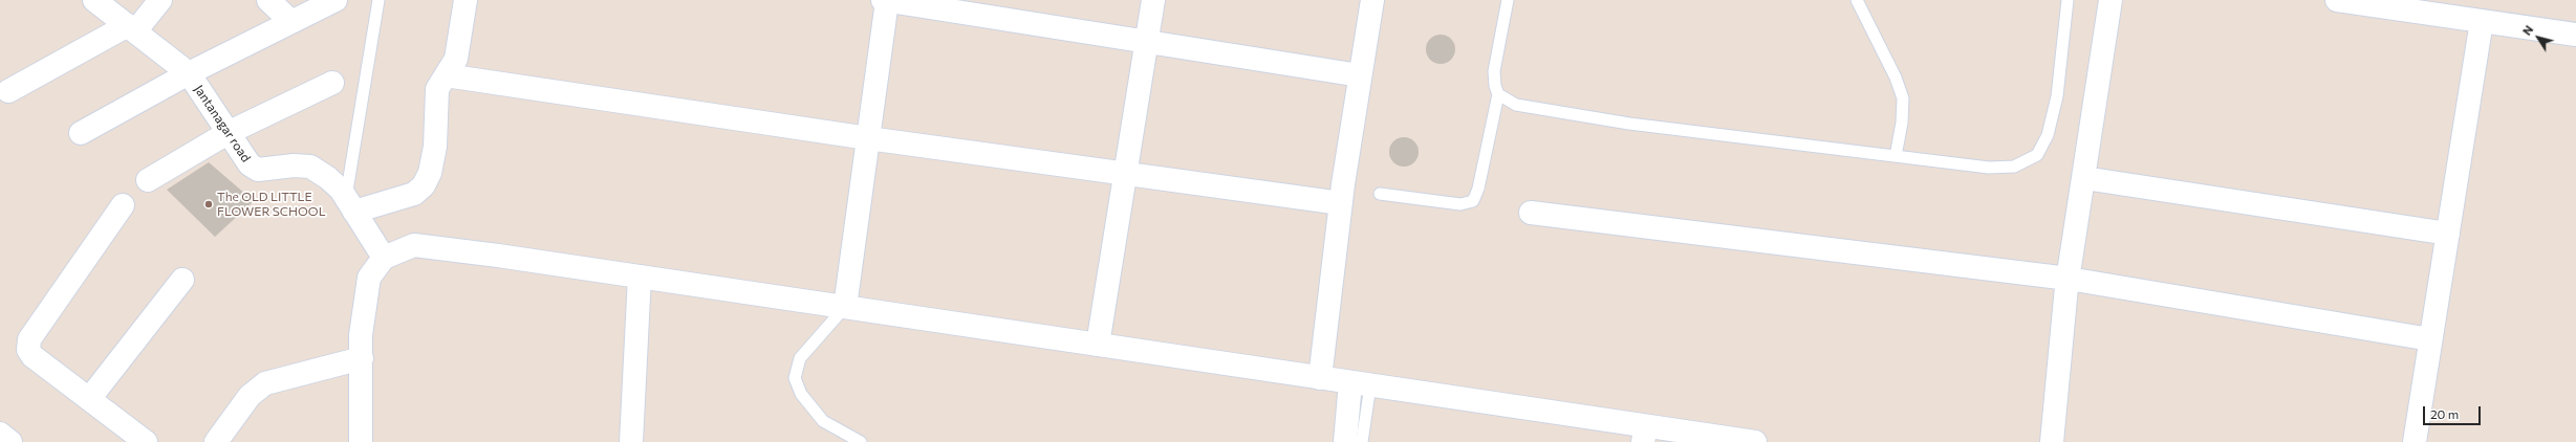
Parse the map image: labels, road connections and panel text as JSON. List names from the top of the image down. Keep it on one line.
{"streets":{"street":["Jantanagar road"]},"places":["The OLD LITTLE FLOWER SCHOOL"],"scale_bar":"20 m","north":"top left"}
